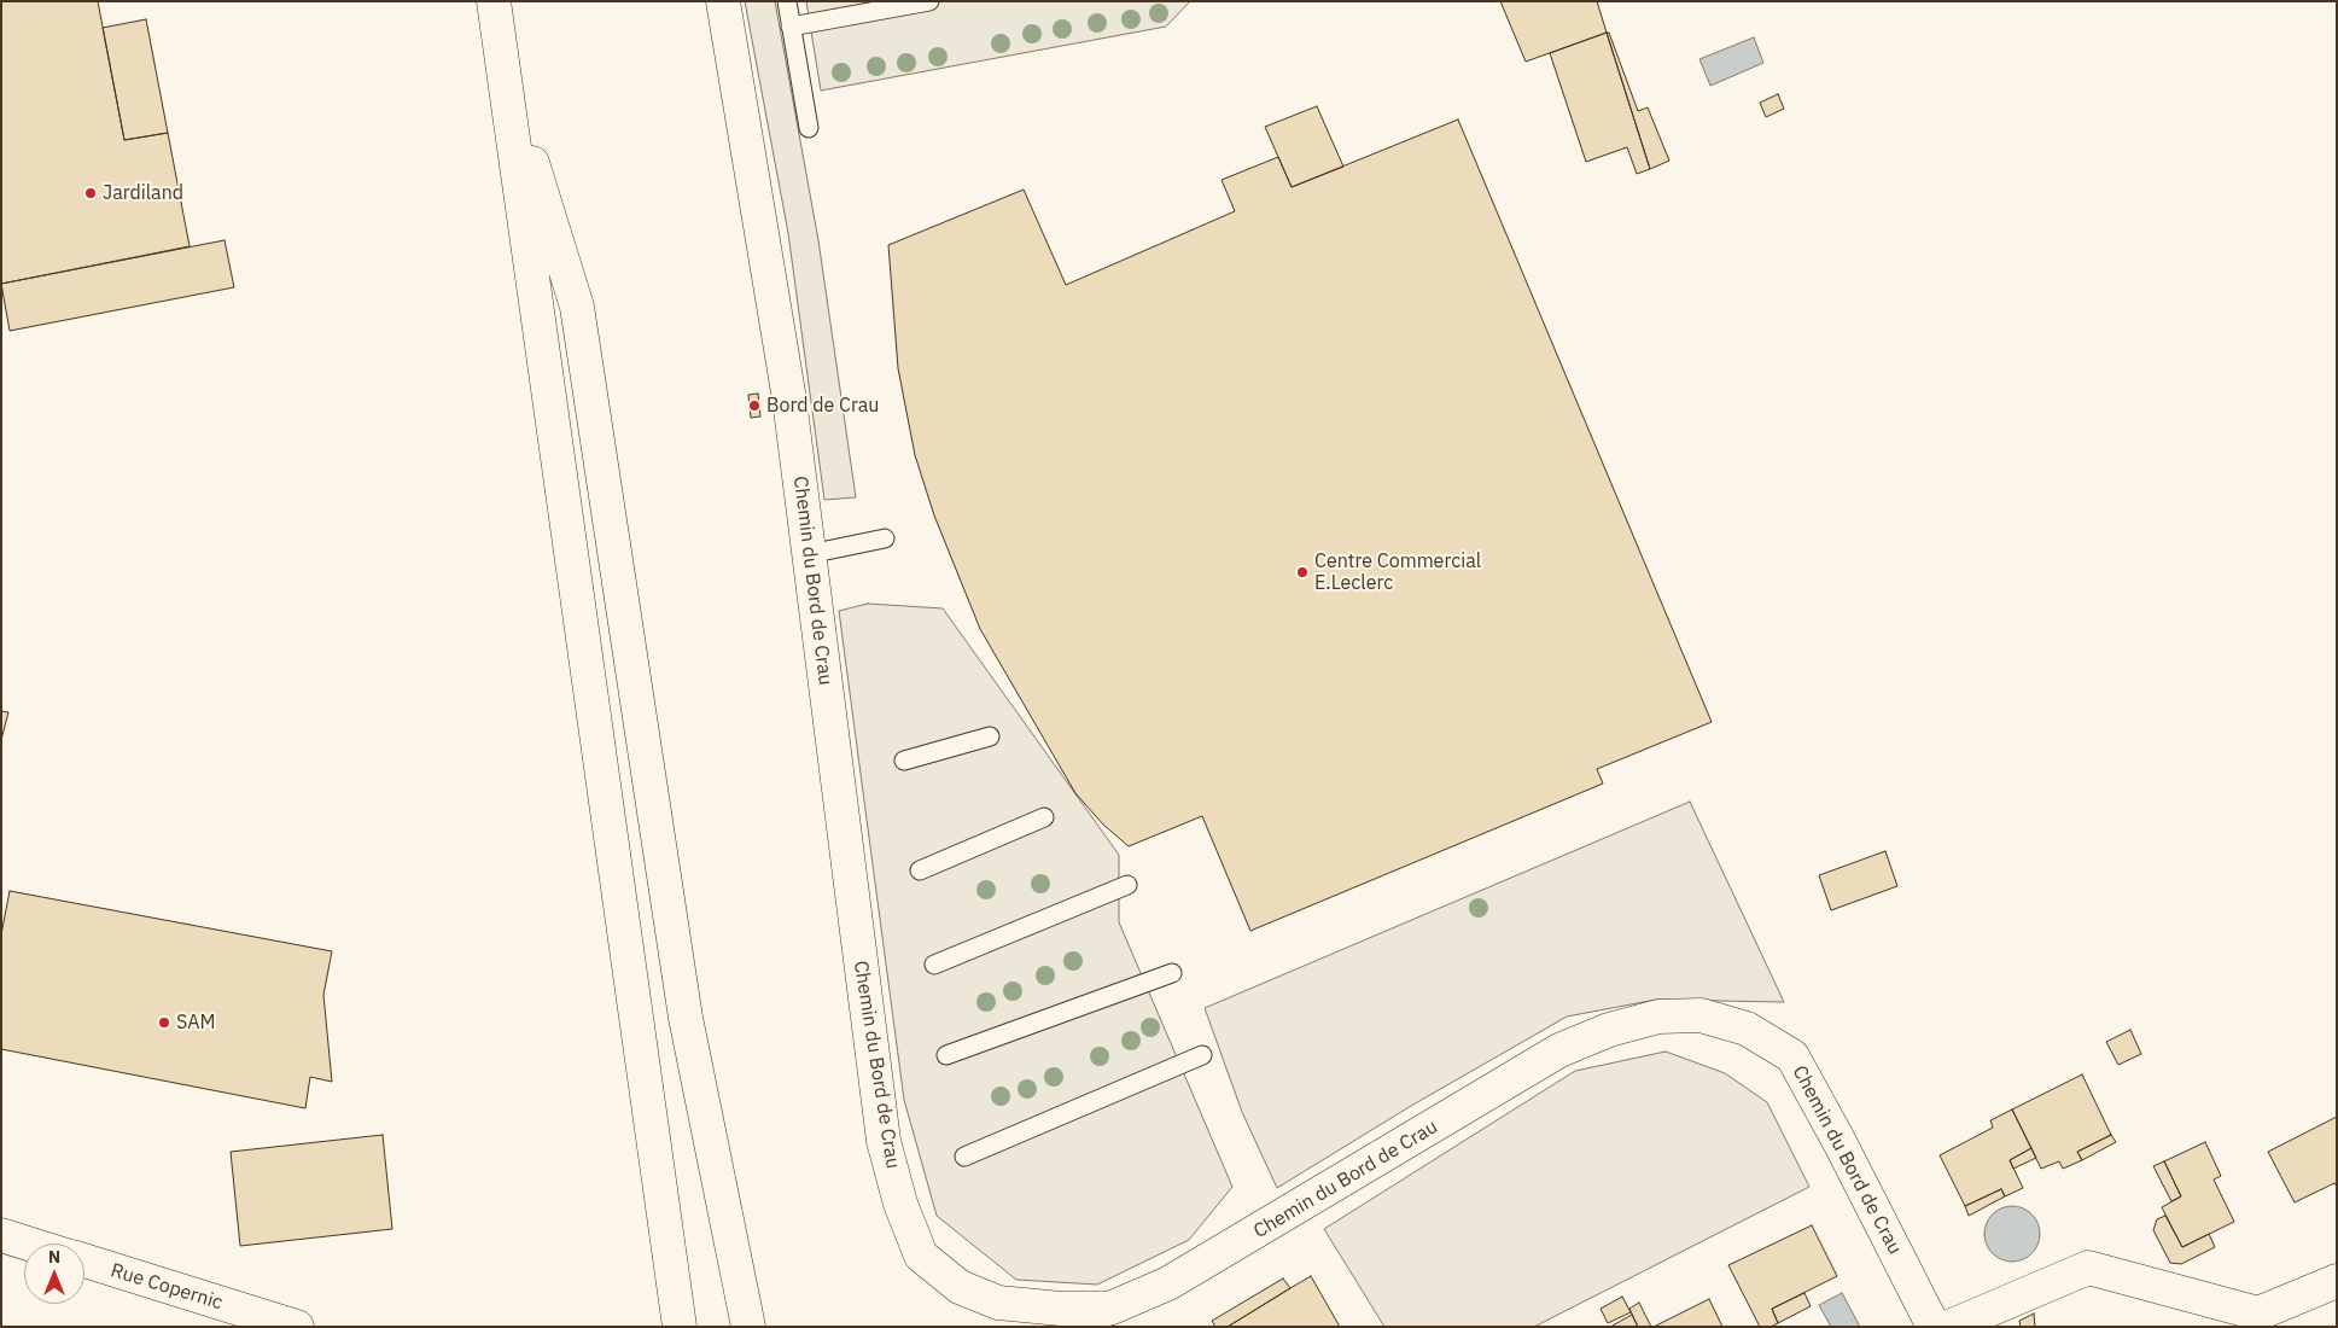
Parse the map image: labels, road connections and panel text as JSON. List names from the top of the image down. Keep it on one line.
{"streets":{"street":["Chemin du Bord de Crau","Rue Copernic"]},"places":["Jardiland","Bord de Crau","Centre Commercial E.Leclerc","SAM"],"north":"top"}
